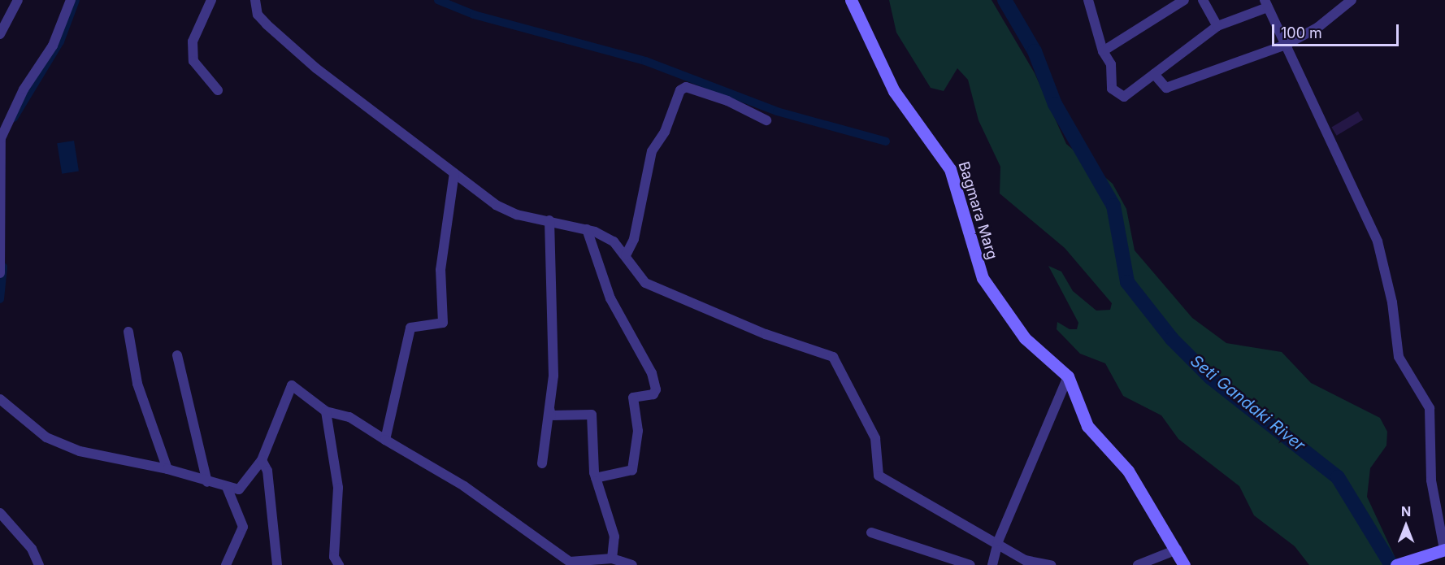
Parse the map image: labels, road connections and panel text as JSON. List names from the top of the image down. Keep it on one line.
{"streets":{"main road":["Bagmara Marg"]},"water":["Seti Gandaki River"],"scale_bar":"100 m","north":"top"}
